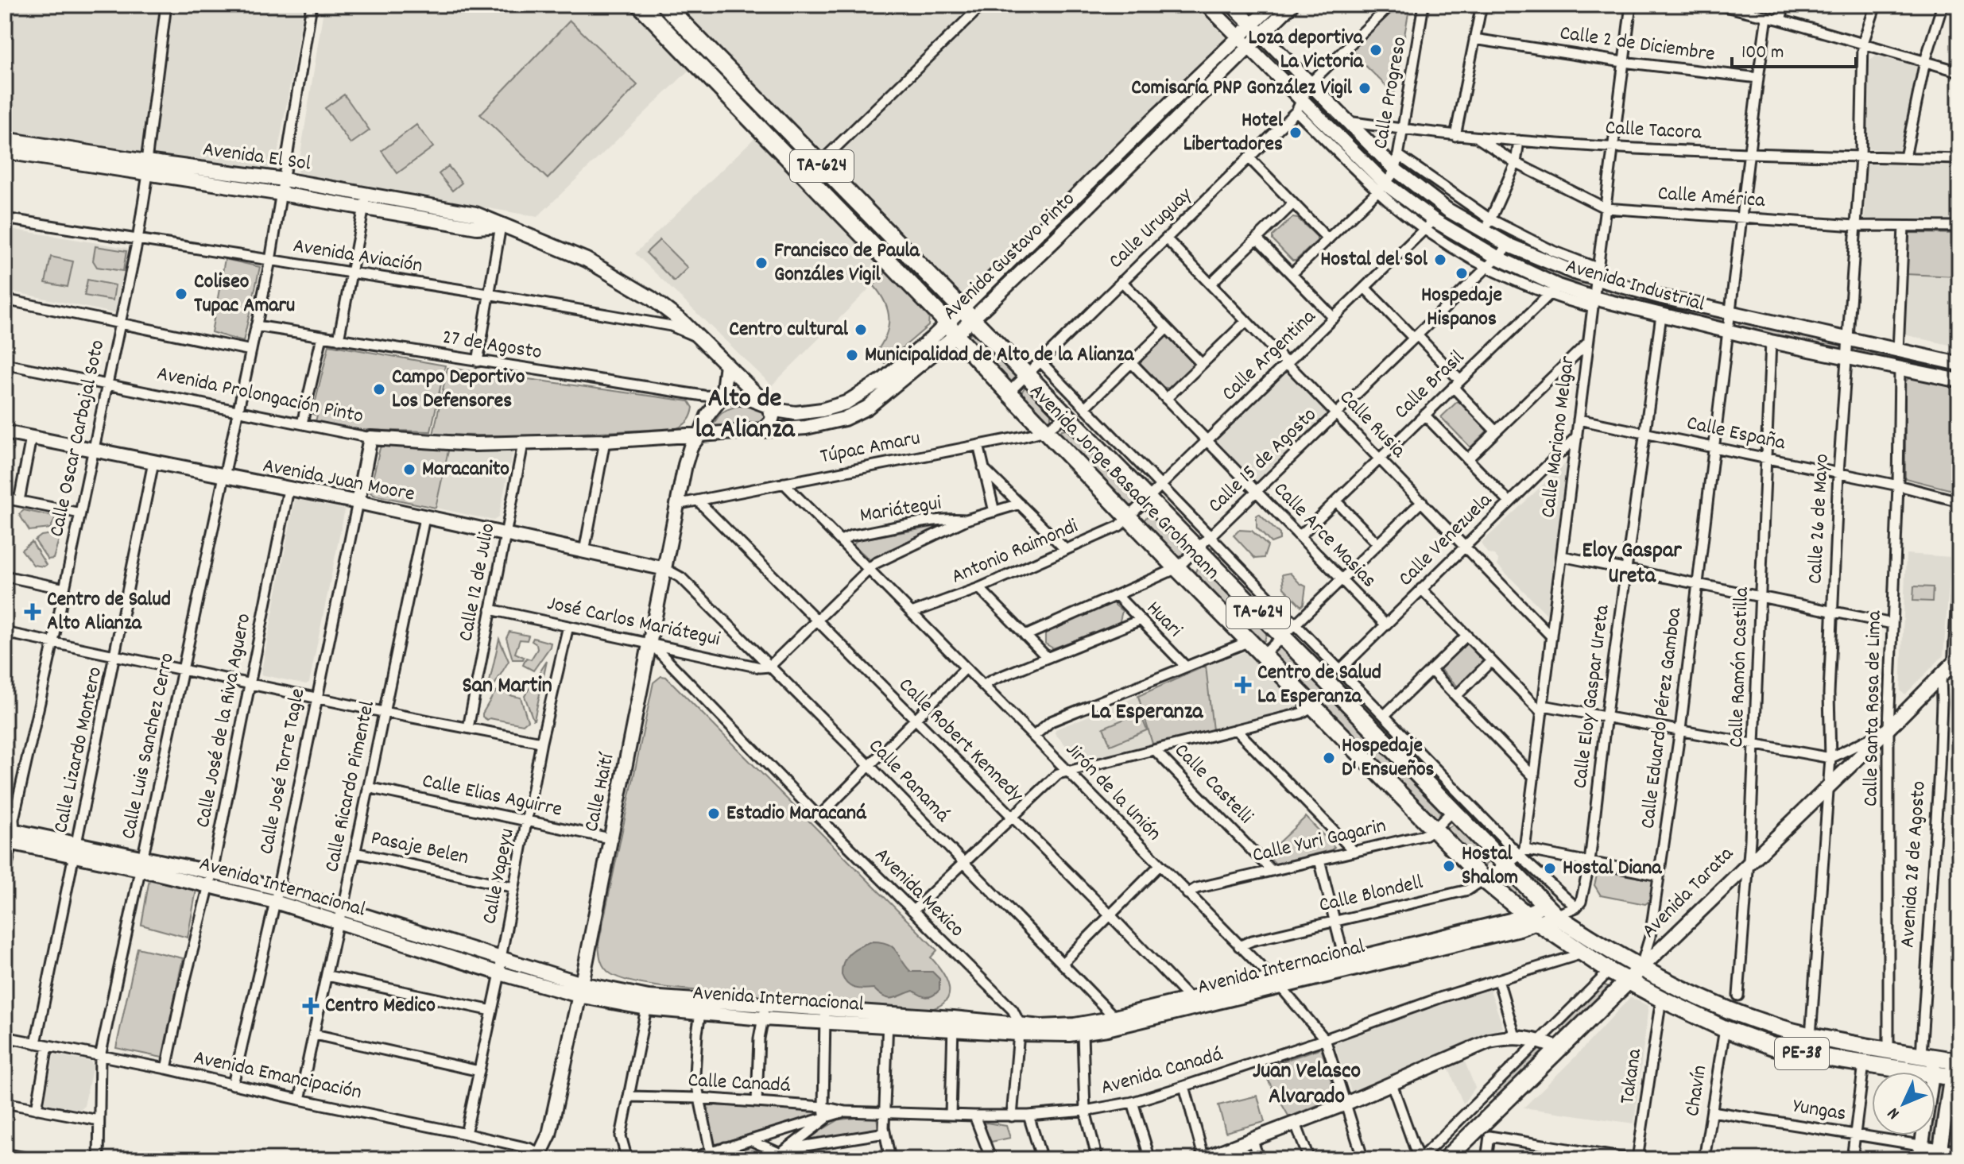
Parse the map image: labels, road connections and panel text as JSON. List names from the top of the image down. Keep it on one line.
{"streets":{"highway":["TA-624","Avenida Jorge Basadre Grohmann","Avenida Tarata","PE-38"],"main road":["Avenida El Sol","Avenida Gustavo Pinto","Avenida Industrial","Avenida Prolongación Pinto","Avenida Juan Moore","Calle Haití","Avenida Internacional"],"street":["Calle 2 de Diciembre","Calle Progreso","Calle Tacora","Calle América","Calle Uruguay","Avenida Aviación","27 de Agosto","Calle Argentina","Calle Brasil","Calle Rusia","Calle España","Calle Mariano Melgar","Calle Oscar Carbajal Soto","Túpac Amaru","Calle 15 de Agosto","Mariátegui","Calle 26 de Mayo","Calle Arce Masias","Calle Venezuela","Antonio Raimondi","Calle 12 de Julio","Huari","José Carlos Mariátegui","Calle Ramón Castilla","Calle Eloy Gaspar Ureta","Calle Santa Rosa de Lima","Calle Eduardo Pérez Gamboa","Calle José de la Riva Aguero","Calle Robert Kennedy","Calle Luis Sanchez Cerro","Calle Lizardo Montero","Calle José Torre Tagle","Calle Panamá","Calle Castelli","Calle Ricardo Pimentel","Jirón de la Unión","Calle Elias Aguirre","Calle Yuri Gagarin","Pasaje Belen","Avenida 28 de Agosto","Calle Yapeyu","Avenida Mexico","Calle Blondell","Avenida Canadá","Avenida Emancipación","Takana","Calle Canadá","Chavín","Yungas"]},"crossings":[["Calle 2 de Diciembre","Calle Mariano Melgar"],["Calle 2 de Diciembre","Calle Eduardo Pérez Gamboa"],["Calle Progreso","Calle Tacora"],["Calle Progreso","Avenida Industrial"],["Calle Tacora","Calle América"],["Calle Tacora","Avenida Industrial"],["Calle Tacora","Calle Mariano Melgar"],["Calle Tacora","Calle 26 de Mayo"],["Calle Tacora","Calle Eduardo Pérez Gamboa"],["Avenida El Sol","Avenida Aviación"],["Avenida El Sol","Avenida Gustavo Pinto"],["Avenida El Sol","Calle Oscar Carbajal Soto"],["Avenida El Sol","Calle Luis Sanchez Cerro"],["Calle América","Calle Mariano Melgar"],["Calle América","Calle 26 de Mayo"],["Calle América","Calle Eduardo Pérez Gamboa"],["Calle Uruguay","Avenida Industrial"],["Calle Uruguay","Calle Rusia"],["Calle Uruguay","Avenida Jorge Basadre Grohmann"],["Avenida Aviación","Calle Oscar Carbajal Soto"],["Avenida Aviación","Calle Luis Sanchez Cerro"],["Avenida Gustavo Pinto","Avenida Industrial"],["Avenida Gustavo Pinto","27 de Agosto"],["Avenida Gustavo Pinto","Avenida Prolongación Pinto"],["Avenida Gustavo Pinto","Avenida Jorge Basadre Grohmann"],["Avenida Gustavo Pinto","Calle Haití"],["Avenida Industrial","Calle Argentina"],["Avenida Industrial","Calle Brasil"],["Avenida Industrial","Calle Mariano Melgar"],["Avenida Industrial","Calle 15 de Agosto"],["Avenida Industrial","Calle 26 de Mayo"],["Avenida Industrial","Calle Ramón Castilla"],["Avenida Industrial","Calle Eloy Gaspar Ureta"],["Avenida Industrial","Calle Santa Rosa de Lima"],["Avenida Industrial","Calle Eduardo Pérez Gamboa"],["27 de Agosto","Calle Luis Sanchez Cerro"],["27 de Agosto","Calle Haití"],["Calle Argentina","Calle Rusia"],["Calle Argentina","Avenida Jorge Basadre Grohmann"],["Calle Argentina","Calle Arce Masias"],["Calle Argentina","Antonio Raimondi"],["Calle Brasil","Calle Rusia"],["Calle Brasil","Calle Arce Masias"],["Avenida Prolongación Pinto","Calle Oscar Carbajal Soto"],["Avenida Prolongación Pinto","Calle 12 de Julio"],["Avenida Prolongación Pinto","Calle Luis Sanchez Cerro"],["Avenida Prolongación Pinto","Calle Haití"],["Calle Rusia","Calle Mariano Melgar"],["Calle Rusia","Calle 15 de Agosto"],["Calle Rusia","Calle Venezuela"],["Calle España","Calle Mariano Melgar"],["Calle España","Calle 26 de Mayo"],["Calle España","Calle Ramón Castilla"],["Calle España","Calle Eloy Gaspar Ureta"],["Calle España","Calle Santa Rosa de Lima"],["Calle España","Calle Eduardo Pérez Gamboa"],["Calle Mariano Melgar","Calle Venezuela"],["Calle Oscar Carbajal Soto","Avenida Juan Moore"],["Calle Oscar Carbajal Soto","Avenida Internacional"],["Túpac Amaru","Avenida Jorge Basadre Grohmann"],["Túpac Amaru","Calle Robert Kennedy"],["Túpac Amaru","Jirón de la Unión"],["Túpac Amaru","Calle Haití"],["Calle 15 de Agosto","Avenida Jorge Basadre Grohmann"],["Calle 15 de Agosto","Calle Arce Masias"],["Calle 15 de Agosto","Huari"],["Avenida Juan Moore","Calle 12 de Julio"],["Avenida Juan Moore","Calle José de la Riva Aguero"],["Avenida Juan Moore","Calle Luis Sanchez Cerro"],["Avenida Juan Moore","Calle Lizardo Montero"],["Avenida Juan Moore","Calle José Torre Tagle"],["Avenida Juan Moore","Calle Panamá"],["Avenida Juan Moore","Calle Ricardo Pimentel"],["Avenida Juan Moore","Calle Haití"],["Avenida Jorge Basadre Grohmann","Calle 26 de Mayo"],["Avenida Jorge Basadre Grohmann","Antonio Raimondi"],["Avenida Jorge Basadre Grohmann","Calle Santa Rosa de Lima"],["Avenida Jorge Basadre Grohmann","Calle Eduardo Pérez Gamboa"],["Avenida Jorge Basadre Grohmann","Calle Yuri Gagarin"],["Avenida Jorge Basadre Grohmann","Avenida 28 de Agosto"],["Avenida Jorge Basadre Grohmann","Avenida Internacional"],["Avenida Jorge Basadre Grohmann","Avenida Tarata"],["Avenida Jorge Basadre Grohmann","Calle Blondell"],["Avenida Jorge Basadre Grohmann","Avenida Canadá"],["Avenida Jorge Basadre Grohmann","Takana"],["Avenida Jorge Basadre Grohmann","Chavín"],["Mariátegui","Jirón de la Unión"],["Calle 26 de Mayo","Avenida Tarata"],["Calle Arce Masias","Calle Venezuela"],["Antonio Raimondi","Jirón de la Unión"],["Calle 12 de Julio","José Carlos Mariátegui"],["José Carlos Mariátegui","Calle Panamá"],["José Carlos Mariátegui","Calle Haití"],["José Carlos Mariátegui","Calle Yapeyu"],["José Carlos Mariátegui","Avenida Mexico"],["Calle Ramón Castilla","Avenida Tarata"],["Calle Santa Rosa de Lima","Avenida Tarata"],["Calle Eduardo Pérez Gamboa","Avenida Tarata"],["Calle José de la Riva Aguero","Avenida Internacional"],["Calle José de la Riva Aguero","Avenida Emancipación"],["Calle Robert Kennedy","Avenida Internacional"],["Calle Luis Sanchez Cerro","Avenida Internacional"],["Calle Luis Sanchez Cerro","Avenida Emancipación"],["Calle Lizardo Montero","Avenida Internacional"],["Calle Lizardo Montero","Avenida Emancipación"],["Calle José Torre Tagle","Avenida Internacional"],["Calle José Torre Tagle","Avenida Emancipación"],["Calle Panamá","Calle Haití"],["Calle Panamá","Avenida Internacional"],["Calle Castelli","Calle Yuri Gagarin"],["Calle Ricardo Pimentel","Calle Elias Aguirre"],["Calle Ricardo Pimentel","Pasaje Belen"],["Calle Ricardo Pimentel","Avenida Internacional"],["Calle Ricardo Pimentel","Avenida Emancipación"],["Jirón de la Unión","Calle Yuri Gagarin"],["Jirón de la Unión","Avenida Internacional"],["Jirón de la Unión","Calle Blondell"],["Jirón de la Unión","Avenida Canadá"],["Calle Haití","Calle Elias Aguirre"],["Calle Haití","Avenida Internacional"],["Calle Haití","Avenida Mexico"],["Calle Haití","Avenida Emancipación"],["Calle Elias Aguirre","Calle Yapeyu"],["Pasaje Belen","Calle Yapeyu"],["Avenida 28 de Agosto","Avenida Tarata"],["Calle Yapeyu","Avenida Internacional"],["Calle Yapeyu","Avenida Emancipación"],["Avenida Internacional","Avenida Mexico"],["Avenida Canadá","Calle Canadá"],["Chavín","Yungas"]],"districts":["Alto de la Alianza","Eloy Gaspar Ureta","San Martin","La Esperanza","Juan Velasco Alvarado"],"places":{"other":["Loza deportiva La Victoria","Comisaría PNP González Vigil","Hotel Libertadores","Hostal del Sol","Francisco de Paula Gonzáles Vigil","Hospedaje Hispanos","Coliseo Tupac Amaru","Centro cultural","Municipalidad de Alto de la Alianza","Campo Deportivo Los Defensores","Maracanito","Hospedaje D' Ensueños","Estadio Maracaná","Hostal Shalom","Hostal Diana"],"health":["Centro de Salud Alto Alianza","Centro de Salud La Esperanza","Centro Medico"]},"scale_bar":"100 m","north":"bottom left"}
